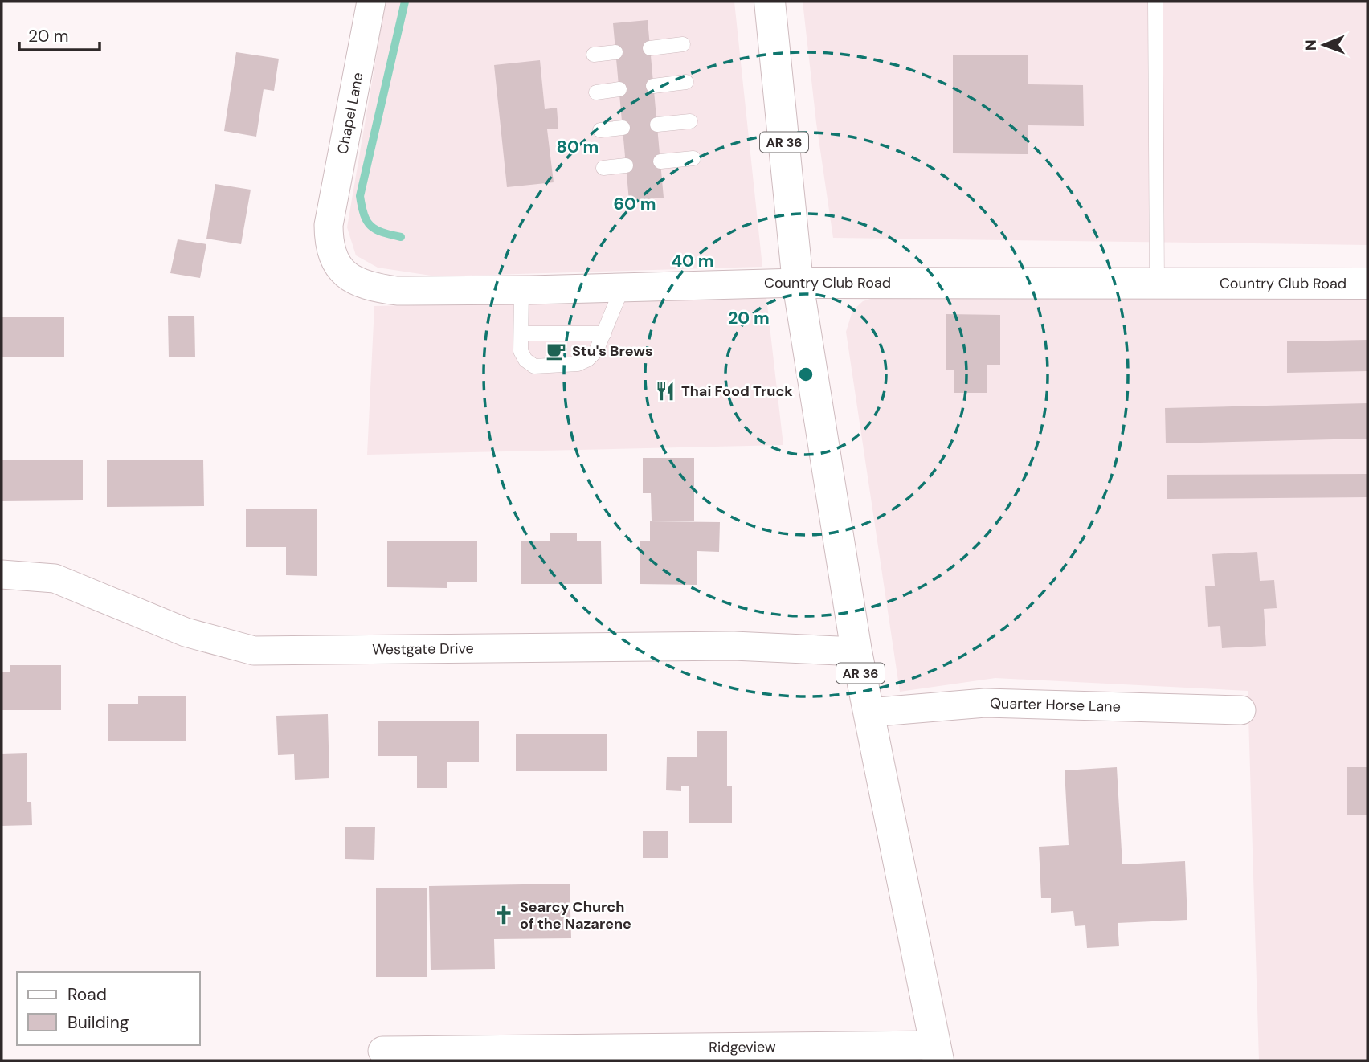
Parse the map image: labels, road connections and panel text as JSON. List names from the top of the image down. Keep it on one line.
{"streets":{"main road":["AR 36","Country Club Road"],"street":["Chapel Lane","Westgate Drive","Quarter Horse Lane","Ridgeview"]},"crossings":[["Chapel Lane","Country Club Road"],["AR 36","Country Club Road"],["AR 36","Westgate Drive"],["AR 36","Quarter Horse Lane"],["AR 36","Ridgeview"]],"places":{"cafe":["Stu's Brews"],"restaurant":["Thai Food Truck"],"church":["Searcy Church of the Nazarene"]},"legend":["Road","Building"],"scale_bar":"20 m","north":"left","rings":["80 m","60 m","40 m","20 m"]}
